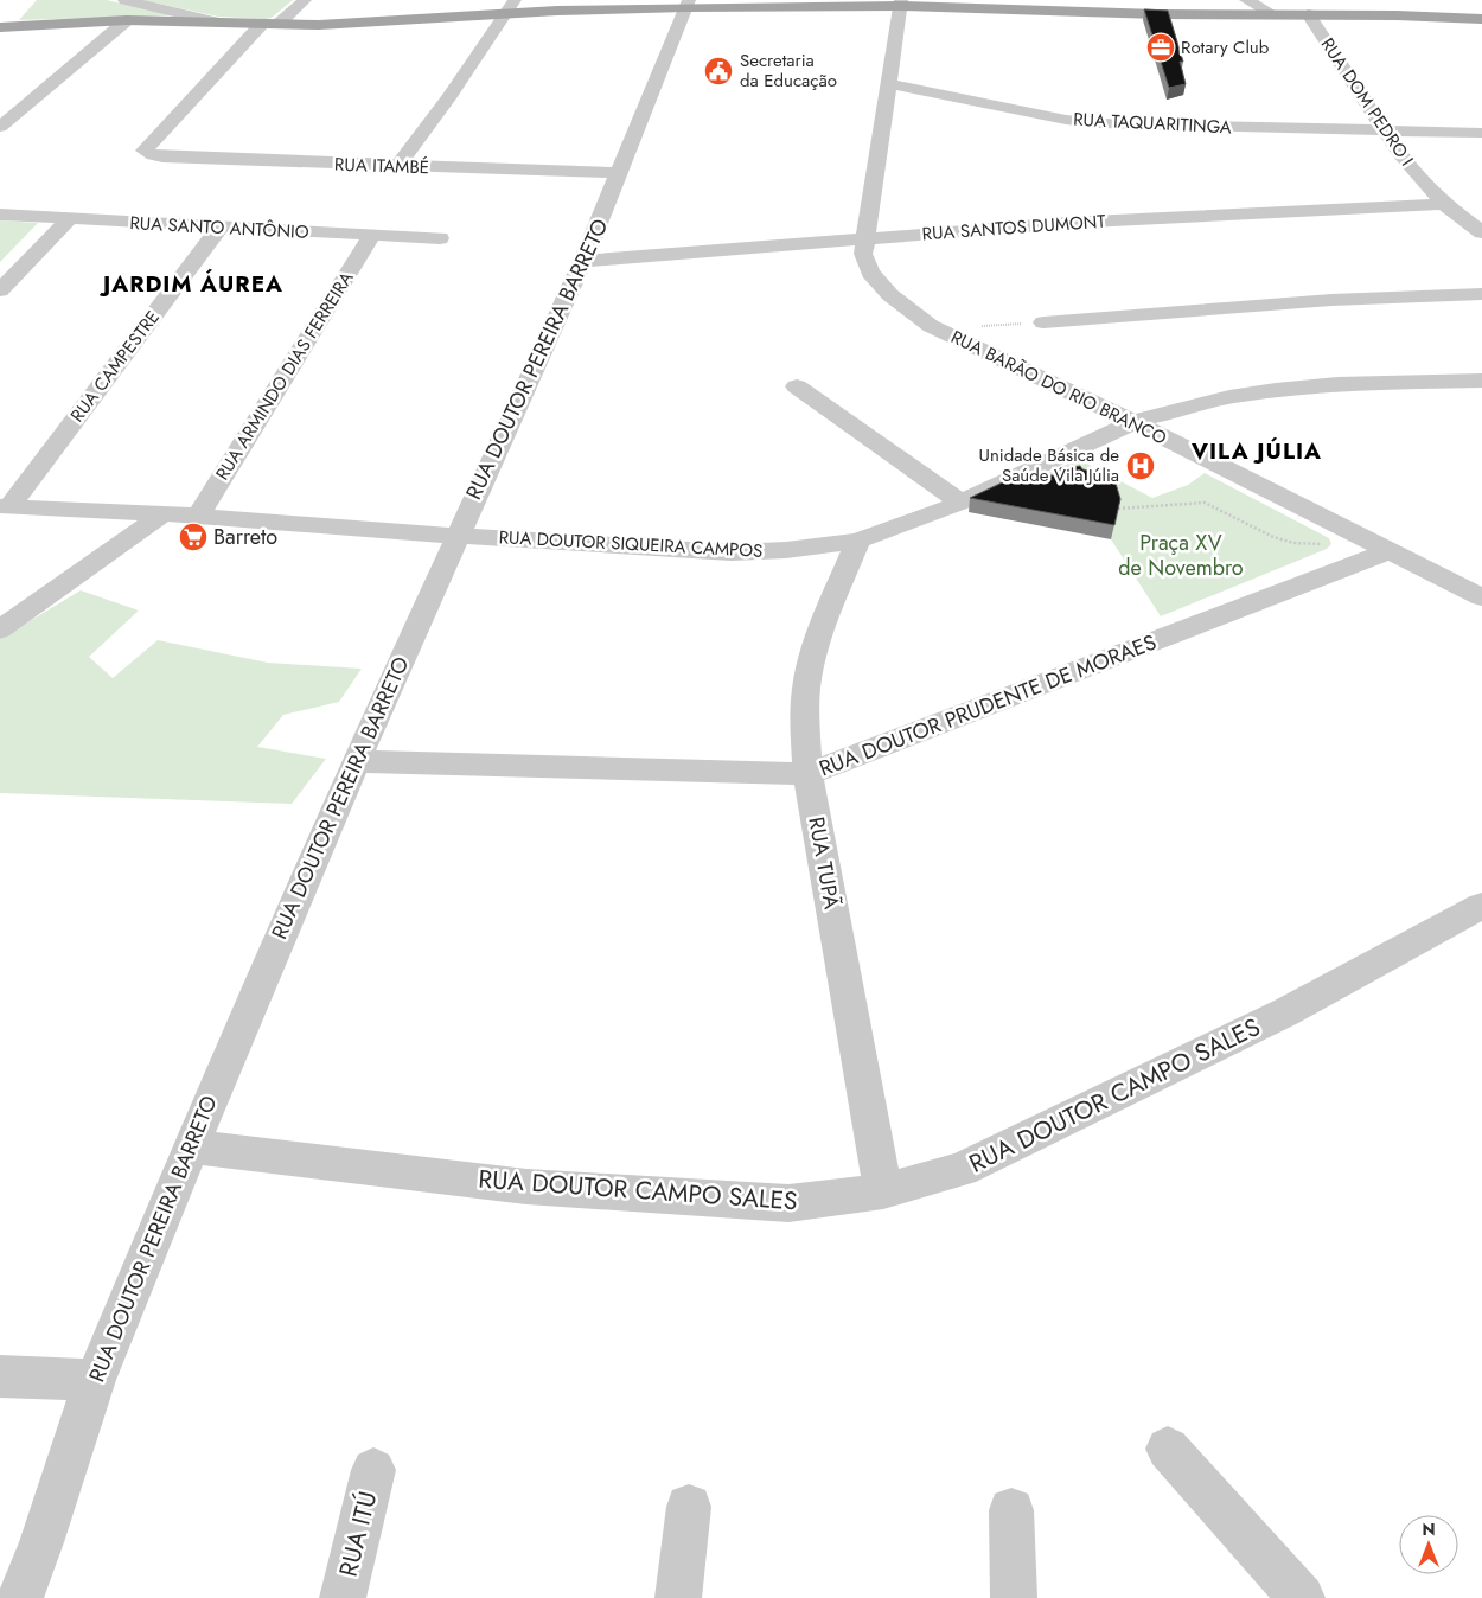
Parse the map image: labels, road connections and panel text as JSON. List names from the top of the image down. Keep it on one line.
{"streets":{"street":["RUA DOM PEDRO I","RUA TAQUARITINGA","RUA ITAMBÉ","RUA SANTO ANTÔNIO","RUA SANTOS DUMONT","RUA DOUTOR PEREIRA BARRETO","RUA CAMPESTRE","RUA ARMINDO DIAS FERREIRA","RUA BARÃO DO RIO BRANCO","RUA DOUTOR SIQUEIRA CAMPOS","RUA DOUTOR PRUDENTE DE MORAES","RUA TUPÃ","RUA DOUTOR CAMPO SALES","RUA ITÚ"]},"crossings":[["RUA DOM PEDRO I","RUA TAQUARITINGA"],["RUA DOM PEDRO I","RUA SANTOS DUMONT"],["RUA TAQUARITINGA","RUA BARÃO DO RIO BRANCO"],["RUA ITAMBÉ","RUA DOUTOR PEREIRA BARRETO"],["RUA SANTO ANTÔNIO","RUA CAMPESTRE"],["RUA SANTO ANTÔNIO","RUA ARMINDO DIAS FERREIRA"],["RUA SANTOS DUMONT","RUA DOUTOR PEREIRA BARRETO"],["RUA SANTOS DUMONT","RUA BARÃO DO RIO BRANCO"],["RUA DOUTOR PEREIRA BARRETO","RUA DOUTOR SIQUEIRA CAMPOS"],["RUA DOUTOR PEREIRA BARRETO","RUA DOUTOR PRUDENTE DE MORAES"],["RUA DOUTOR PEREIRA BARRETO","RUA DOUTOR CAMPO SALES"],["RUA CAMPESTRE","RUA DOUTOR SIQUEIRA CAMPOS"],["RUA ARMINDO DIAS FERREIRA","RUA DOUTOR SIQUEIRA CAMPOS"],["RUA BARÃO DO RIO BRANCO","RUA DOUTOR SIQUEIRA CAMPOS"],["RUA BARÃO DO RIO BRANCO","RUA DOUTOR PRUDENTE DE MORAES"],["RUA DOUTOR SIQUEIRA CAMPOS","RUA TUPÃ"],["RUA DOUTOR PRUDENTE DE MORAES","RUA TUPÃ"],["RUA TUPÃ","RUA DOUTOR CAMPO SALES"]],"districts":["JARDIM ÁUREA","VILA JÚLIA"],"parks":["Praça XV de Novembro"],"places":{"office":["Rotary Club"],"public building":["Secretaria da Educação"],"hospital":["Unidade Básica de Saúde Vila Júlia"],"supermarket":["Barreto"]},"north":"top"}
